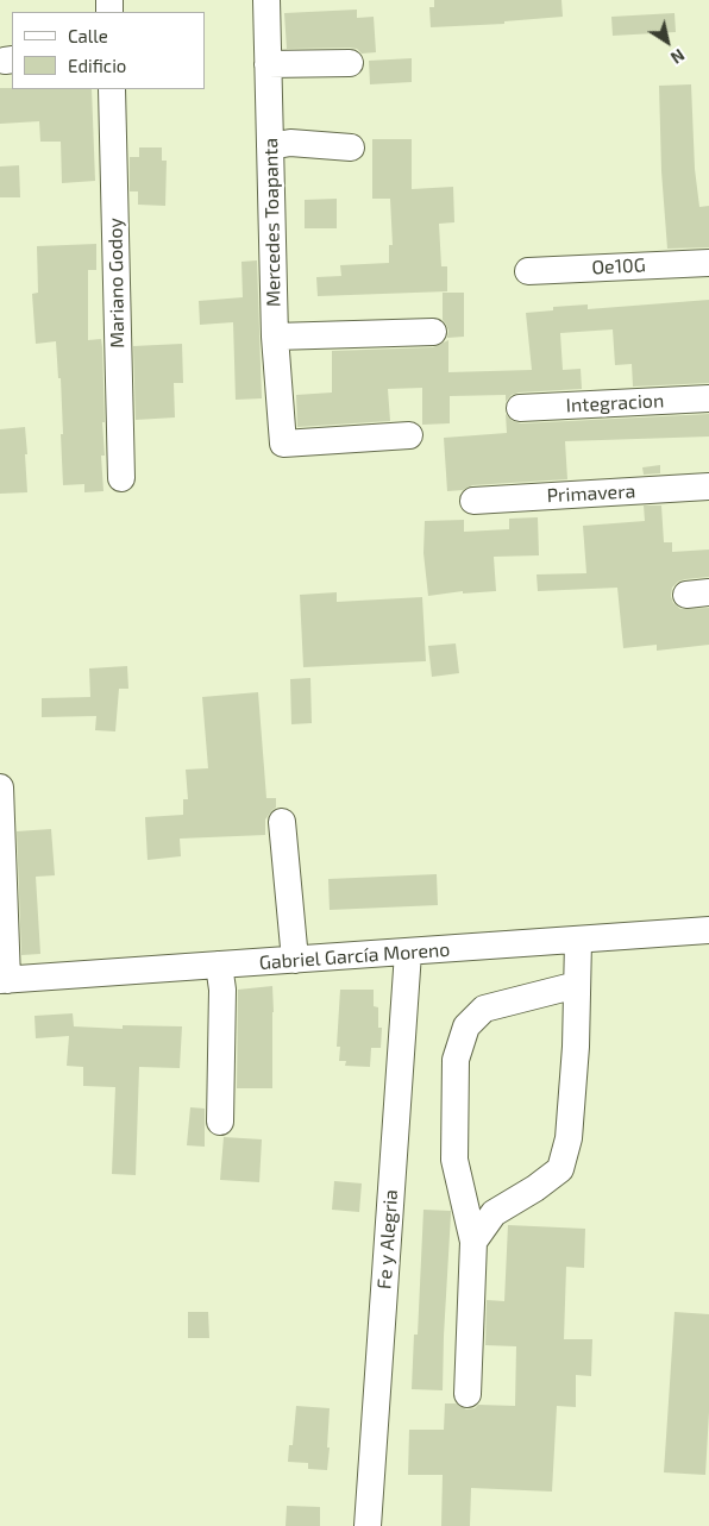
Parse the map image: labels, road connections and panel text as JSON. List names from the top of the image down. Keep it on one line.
{"streets":{"street":["Mercedes Toapanta","Oe10G","Mariano Godoy","Integracion","Primavera","Gabriel García Moreno","Fe y Alegria"]},"crossings":[["Gabriel García Moreno","Fe y Alegria"]],"legend":["Calle","Edificio"],"north":"bottom right"}
